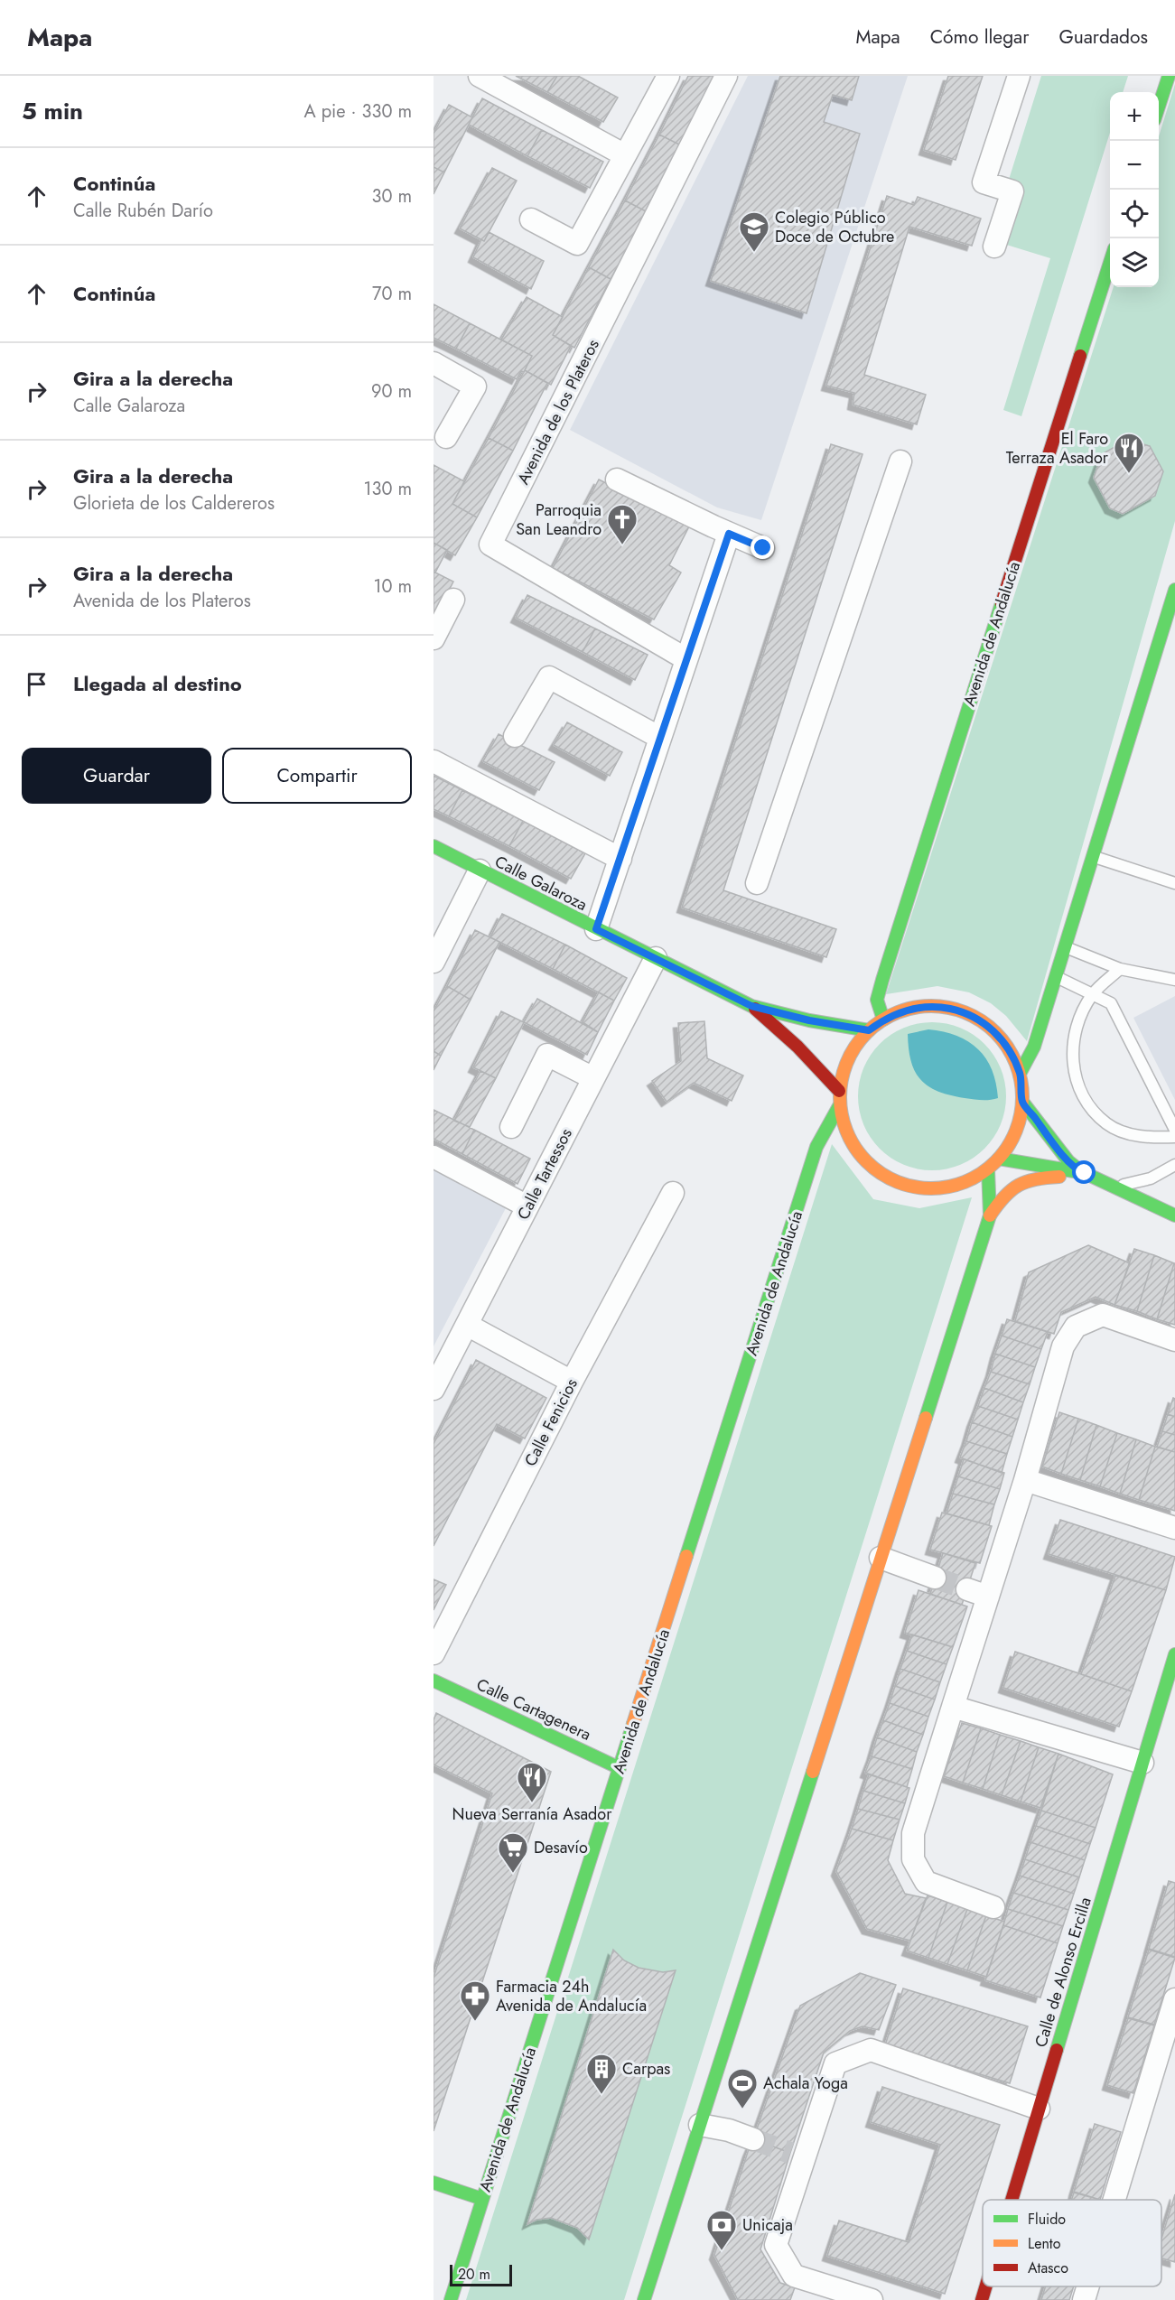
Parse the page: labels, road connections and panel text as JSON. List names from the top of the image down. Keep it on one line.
{"streets":{"main road":["Avenida de Andalucía","Calle Galaroza","Calle Cartagenera","Calle de Alonso Ercilla"],"street":["Avenida de los Plateros","Calle Tartessos","Calle Fenicios"]},"crossings":[["Avenida de Andalucía","Calle Galaroza"],["Avenida de Andalucía","Calle Cartagenera"],["Calle Galaroza","Calle Tartessos"]],"places":{"school or university":["Colegio Público Doce de Octubre"],"restaurant":["El Faro Terraza Asador","Nueva Serranía Asador"],"church":["Parroquia San Leandro"],"supermarket":["Desavío"],"pharmacy":["Farmacia 24h Avenida de Andalucía"],"building":["Carpas"],"sports":["Achala Yoga"],"bank":["Unicaja"]},"legend":["Fluido","Lento","Atasco"],"scale_bar":"20 m","page":{"header":"Mapa","nav":["Mapa","Cómo llegar","Guardados"],"heading":["5 min","A pie · 330 m"],"map_buttons":["+","−"],"list":[["Continúa","Calle Rubén Darío","30 m"],["Continúa","70 m"],["Gira a la derecha","Calle Galaroza","90 m"],["Gira a la derecha","Glorieta de los Caldereros","130 m"],["Gira a la derecha","Avenida de los Plateros","10 m"],"Llegada al destino"],"buttons":["Guardar","Compartir"],"scale":"20 m"}}
